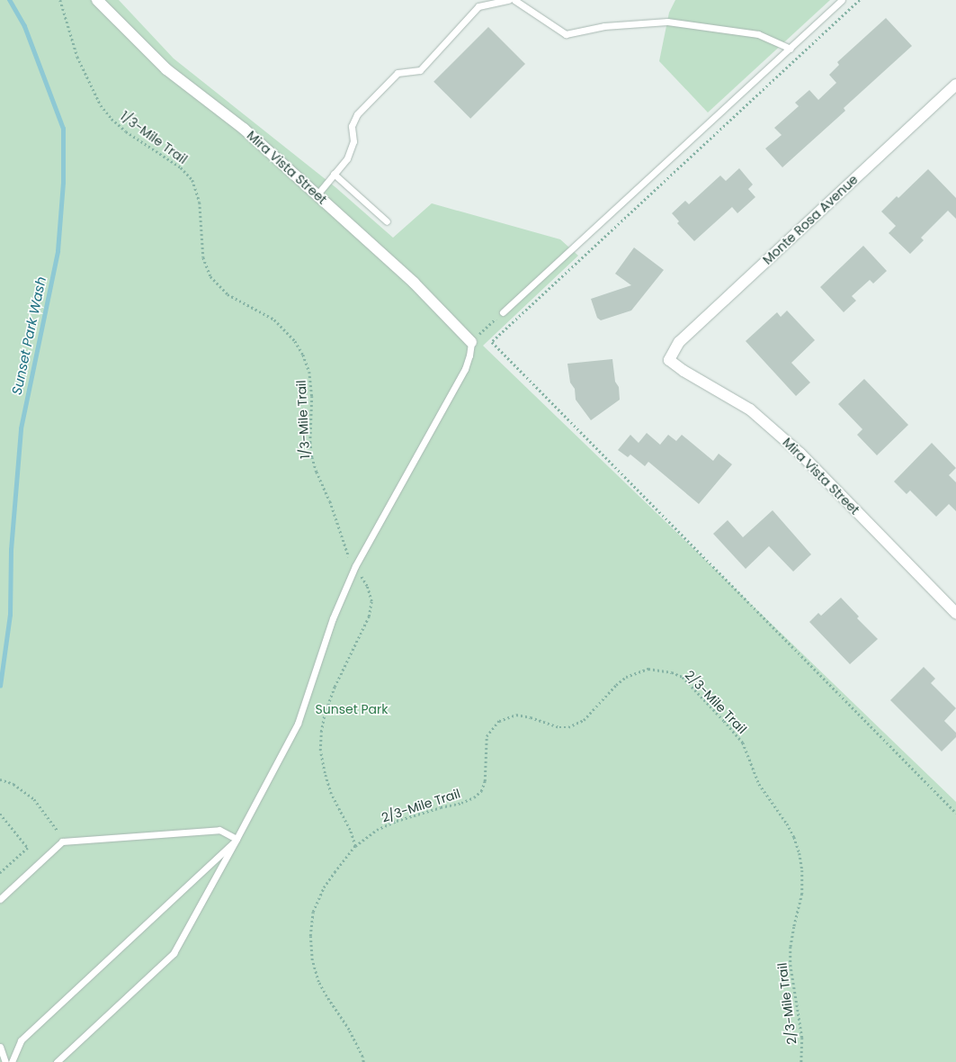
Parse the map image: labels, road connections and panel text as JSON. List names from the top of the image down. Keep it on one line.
{"streets":{"street":["Mira Vista Street","Monte Rosa Avenue"],"path":["1/3-Mile Trail","2/3-Mile Trail"]},"crossings":[["1/3-Mile Trail","2/3-Mile Trail"],["Mira Vista Street","Monte Rosa Avenue"]],"water":["Sunset Park Wash"],"parks":["Sunset Park"]}
